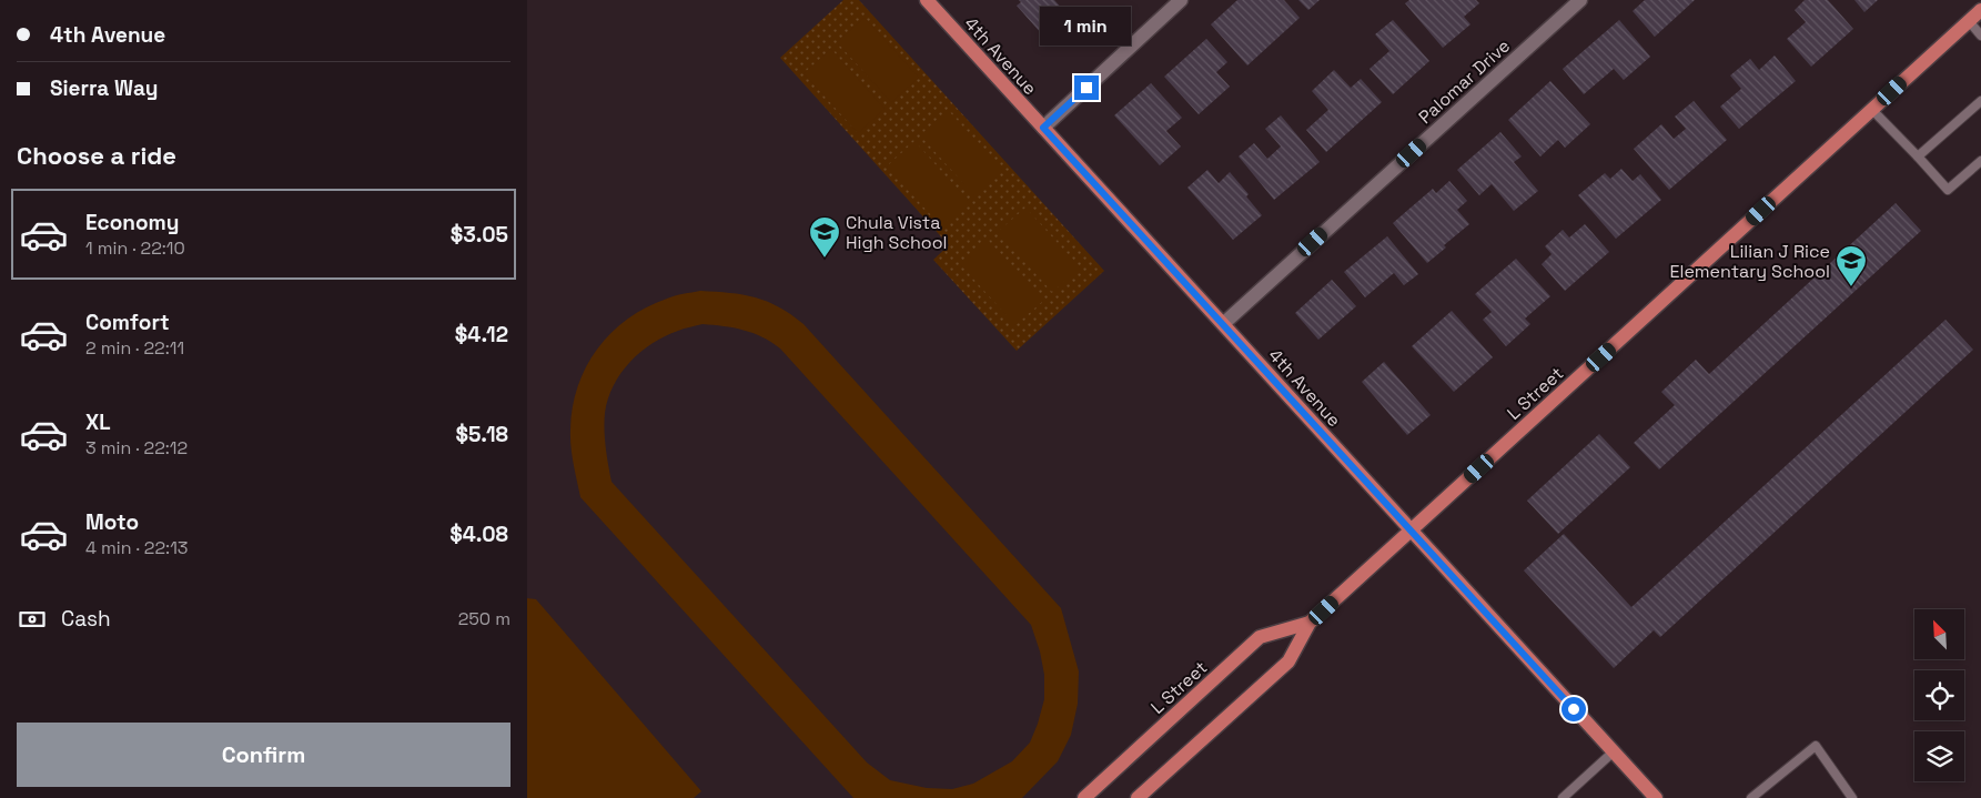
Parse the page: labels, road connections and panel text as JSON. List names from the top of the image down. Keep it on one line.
{"streets":{"main road":["4th Avenue","L Street"],"street":["Palomar Drive"]},"crossings":[["4th Avenue","Palomar Drive"],["4th Avenue","L Street"]],"places":{"school or university":["Chula Vista High School","Lilian J Rice Elementary School"]},"north":"top left","page":{"banner":["4th Avenue","Sierra Way"],"bubble":"1 min","heading":"Choose a ride","list":[{"name":"Economy","note":"1 min · 22:10","value":"$3.05"},{"name":"Comfort","note":"2 min · 22:11","value":"$4.12"},{"name":"XL","note":"3 min · 22:12","value":"$5.18"},{"name":"Moto","note":"4 min · 22:13","value":"$4.08"}],"pay":["Cash","250 m"],"buttons":"Confirm"}}
